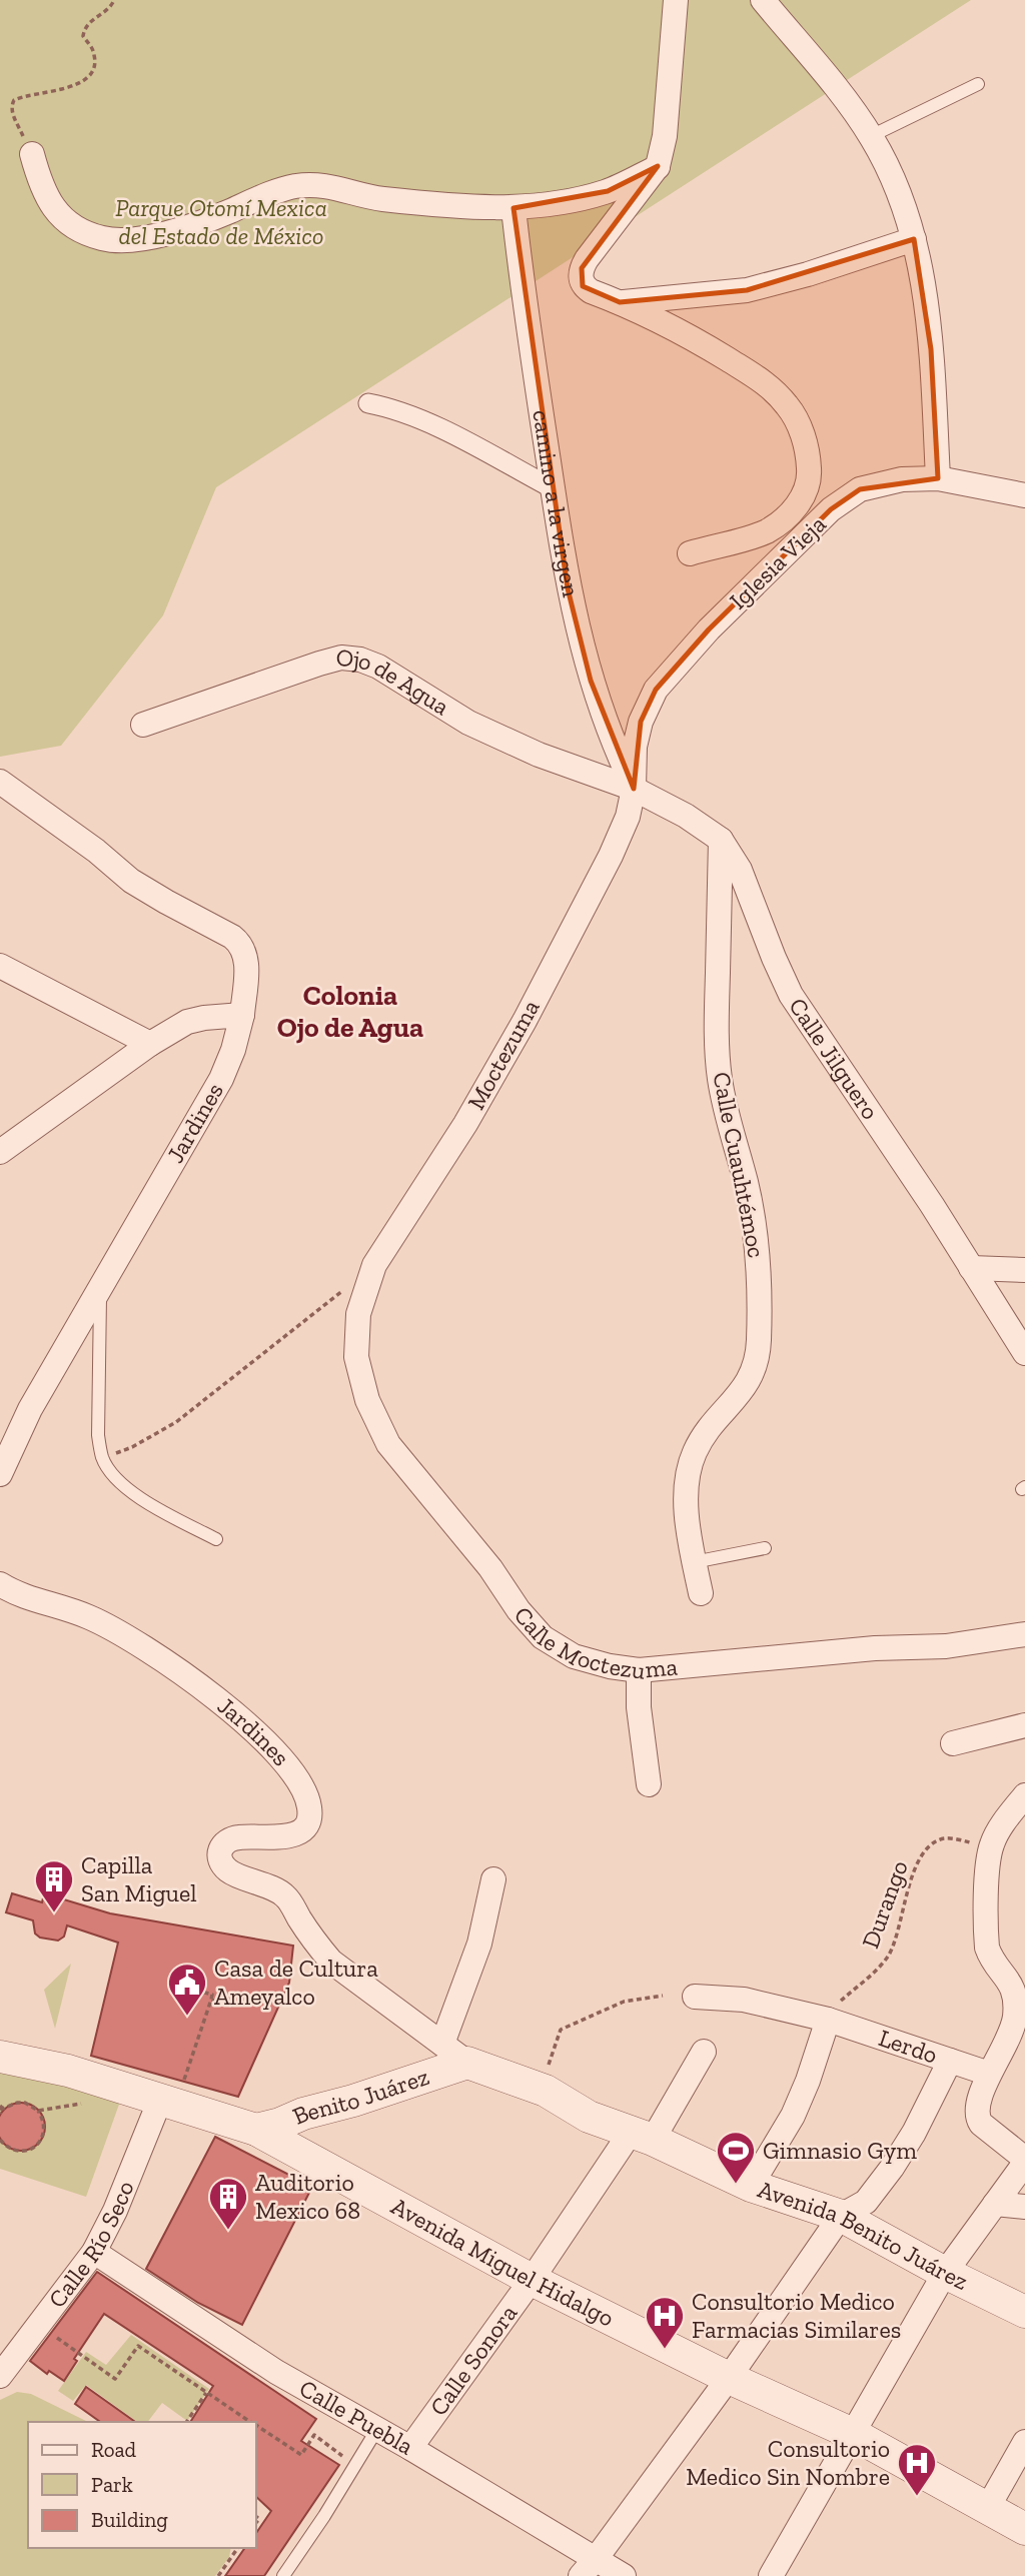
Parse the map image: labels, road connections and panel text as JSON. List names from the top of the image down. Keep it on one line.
{"streets":{"street":["camino a la virgen","Iglesia Vieja","Ojo de Agua","Moctezuma","Calle Jilguero","Jardines","Calle Cuauhtémoc","Calle Moctezuma","Lerdo","Benito Juárez","Avenida Benito Juárez","Calle Río Seco","Avenida Miguel Hidalgo","Calle Sonora","Calle Puebla"],"path":["Durango"]},"crossings":[["camino a la virgen","Iglesia Vieja"],["camino a la virgen","Ojo de Agua"],["camino a la virgen","Moctezuma"],["camino a la virgen","Calle Jilguero"],["Iglesia Vieja","Ojo de Agua"],["Iglesia Vieja","Moctezuma"],["Iglesia Vieja","Calle Jilguero"],["Ojo de Agua","Moctezuma"],["Ojo de Agua","Calle Jilguero"],["Moctezuma","Calle Jilguero"],["Moctezuma","Calle Moctezuma"],["Calle Jilguero","Calle Cuauhtémoc"],["Durango","Lerdo"],["Benito Juárez","Avenida Benito Juárez"],["Benito Juárez","Avenida Miguel Hidalgo"],["Avenida Benito Juárez","Calle Sonora"],["Calle Río Seco","Avenida Miguel Hidalgo"],["Calle Río Seco","Calle Puebla"],["Avenida Miguel Hidalgo","Calle Sonora"],["Calle Sonora","Calle Puebla"]],"districts":["Colonia Ojo de Agua"],"parks":["Parque Otomí Mexica del Estado de México"],"places":{"building":["Capilla San Miguel","Auditorio Mexico 68"],"public building":["Casa de Cultura Ameyalco"],"sports":["Gimnasio Gym"],"hospital":["Consultorio Medico Farmacias Similares","Consultorio Medico Sin Nombre"]},"legend":["Road","Park","Building"]}
